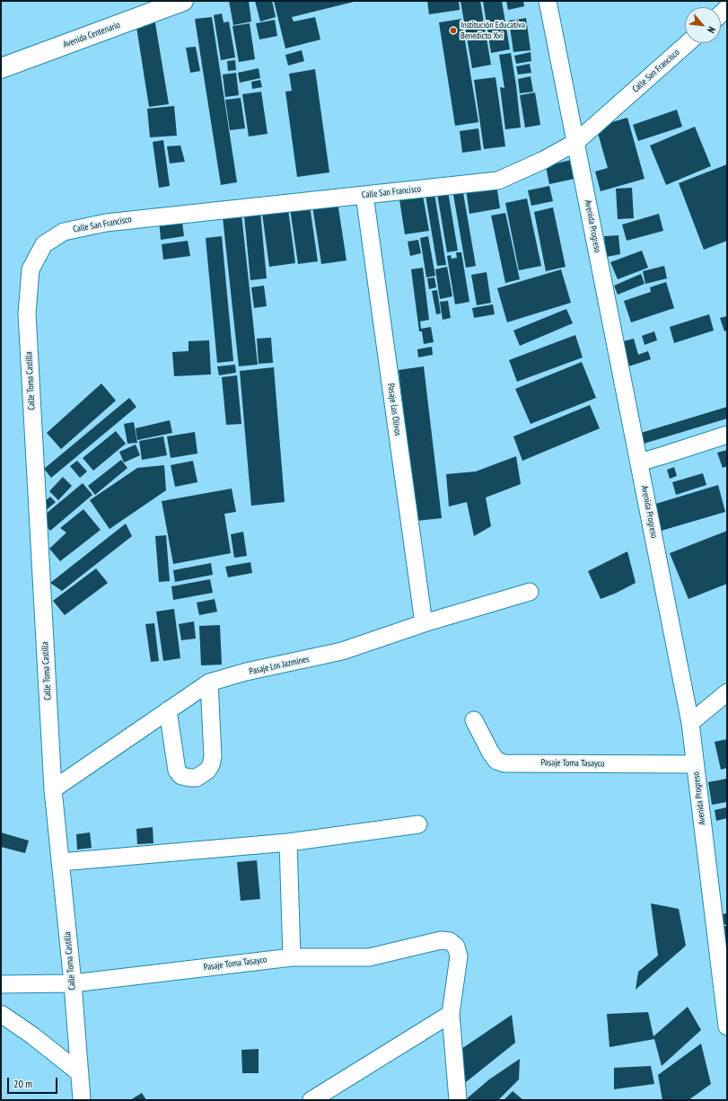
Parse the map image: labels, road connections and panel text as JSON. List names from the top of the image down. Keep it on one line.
{"streets":{"main road":["Avenida Centenario"],"street":["Calle San Francisco","Avenida Progreso","Calle Toma Castilla","Pasaje Los Olivos","Pasaje Los Jazmines","Pasaje Toma Tasayco"]},"crossings":[["Calle San Francisco","Avenida Progreso"],["Calle San Francisco","Calle Toma Castilla"],["Calle San Francisco","Pasaje Los Olivos"],["Avenida Progreso","Pasaje Toma Tasayco"],["Calle Toma Castilla","Pasaje Los Jazmines"],["Calle Toma Castilla","Pasaje Toma Tasayco"],["Pasaje Los Olivos","Pasaje Los Jazmines"]],"places":["Institución Educativa Benedicto Xvi"],"scale_bar":"20 m","north":"bottom right"}
